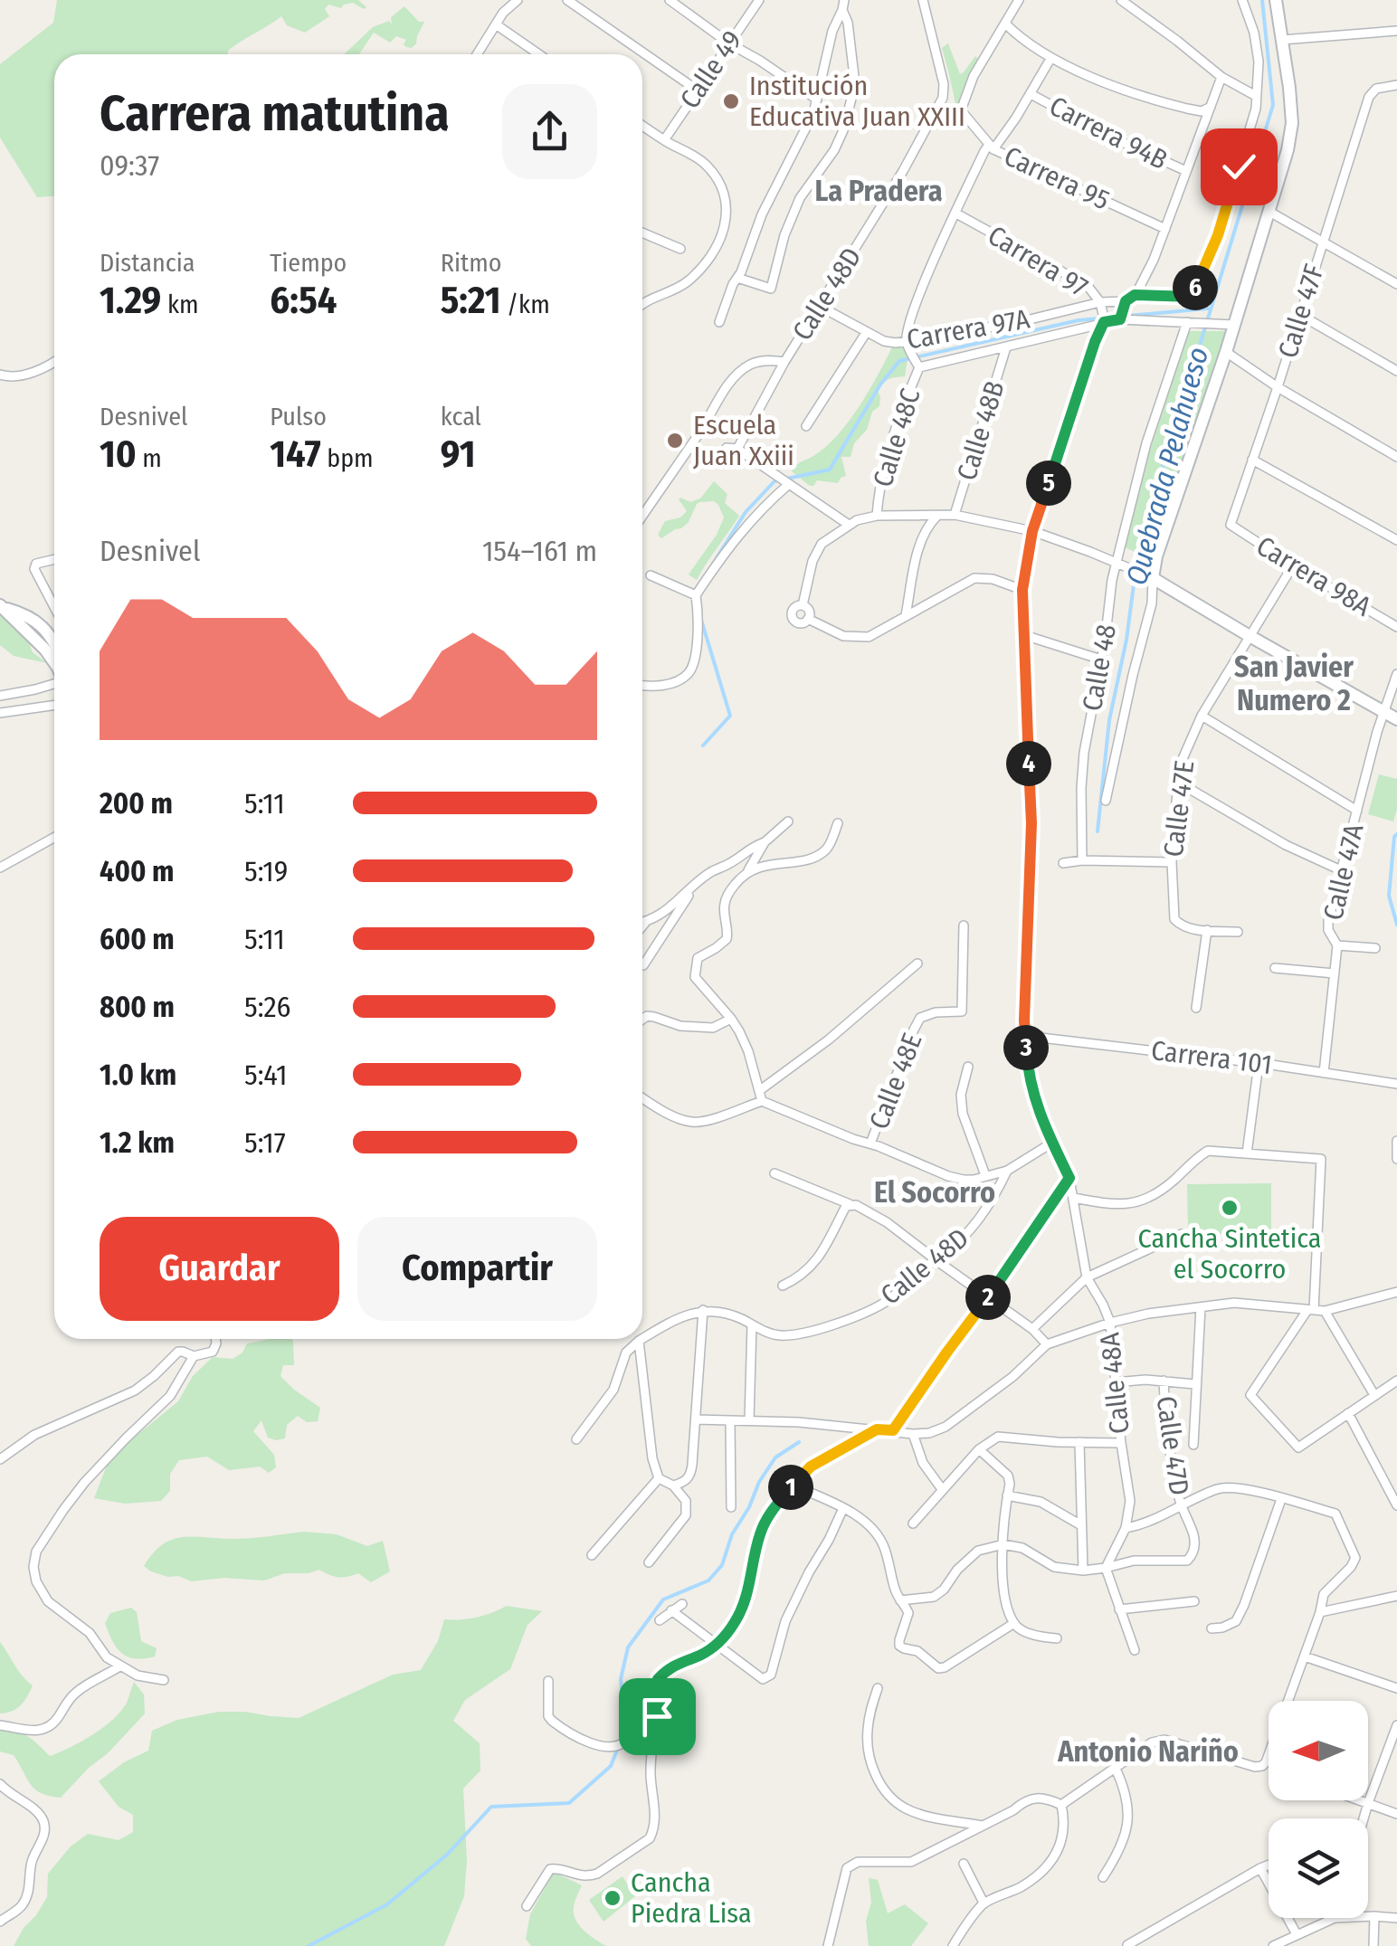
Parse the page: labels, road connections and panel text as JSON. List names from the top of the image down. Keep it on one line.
{"streets":{"street":["Calle 49","Carrera 94B","Carrera 95","Carrera 97","Calle 48D","Calle 47F","Carrera 97A","Calle 48B","Calle 48C","Carrera 98A","Calle 48","Calle 47E","Calle 47A","Carrera 101","Calle 48E","Calle 48A","Calle 47D"]},"crossings":[["Carrera 97","Carrera 97A"],["Carrera 97","Calle 48A"],["Calle 48D","Carrera 97A"],["Calle 47F","Carrera 98A"],["Carrera 97A","Calle 48C"],["Carrera 98A","Calle 47E"],["Calle 47A","Carrera 101"],["Carrera 101","Calle 48A"],["Calle 48A","Calle 47D"]],"districts":["La Pradera","San Javier Numero 2","El Socorro","Antonio Nariño"],"water":["Quebrada Pelahueso"],"places":["Institución Educativa Juan XXIII","Escuela Juan Xxiii","Cancha Sintetica el Socorro","Cancha Piedra Lisa"],"north":"left","page":{"heading":["Carrera matutina","09:37"],"stats":[["Distancia","1.29 km"],["Tiempo","6:54"],["Ritmo","5:21 /km"],["Desnivel","10 m"],["Pulso","147 bpm"],["kcal","91"]],"pins":["6","5","4","3","2","1"],"chart":["Desnivel","154–161 m"],"list":[{"name":"200 m","note":"5:11"},{"name":"400 m","note":"5:19"},{"name":"600 m","note":"5:11"},{"name":"800 m","note":"5:26"},{"name":"1.0 km","note":"5:41"},{"name":"1.2 km","note":"5:17"}],"buttons":["Guardar","Compartir"]}}
